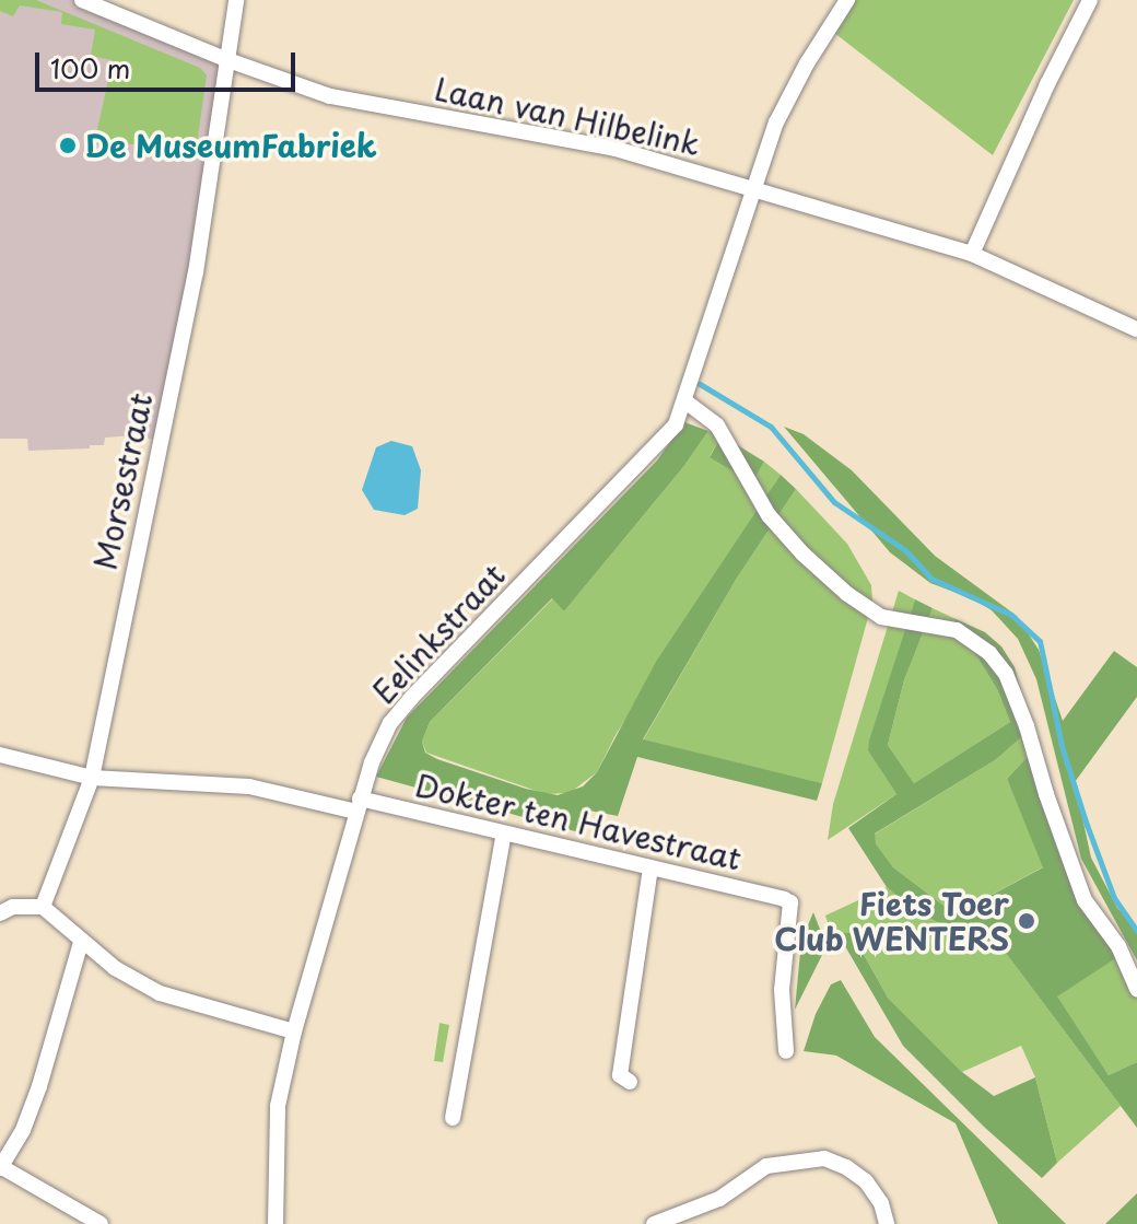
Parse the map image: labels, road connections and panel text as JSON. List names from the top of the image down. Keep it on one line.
{"streets":{"street":["Laan van Hilbelink","Morsestraat","Eelinkstraat","Dokter ten Havestraat"]},"crossings":[["Laan van Hilbelink","Morsestraat"],["Laan van Hilbelink","Eelinkstraat"],["Morsestraat","Dokter ten Havestraat"],["Eelinkstraat","Dokter ten Havestraat"]],"places":["De MuseumFabriek","Fiets Toer Club WENTERS"],"scale_bar":"100 m"}
